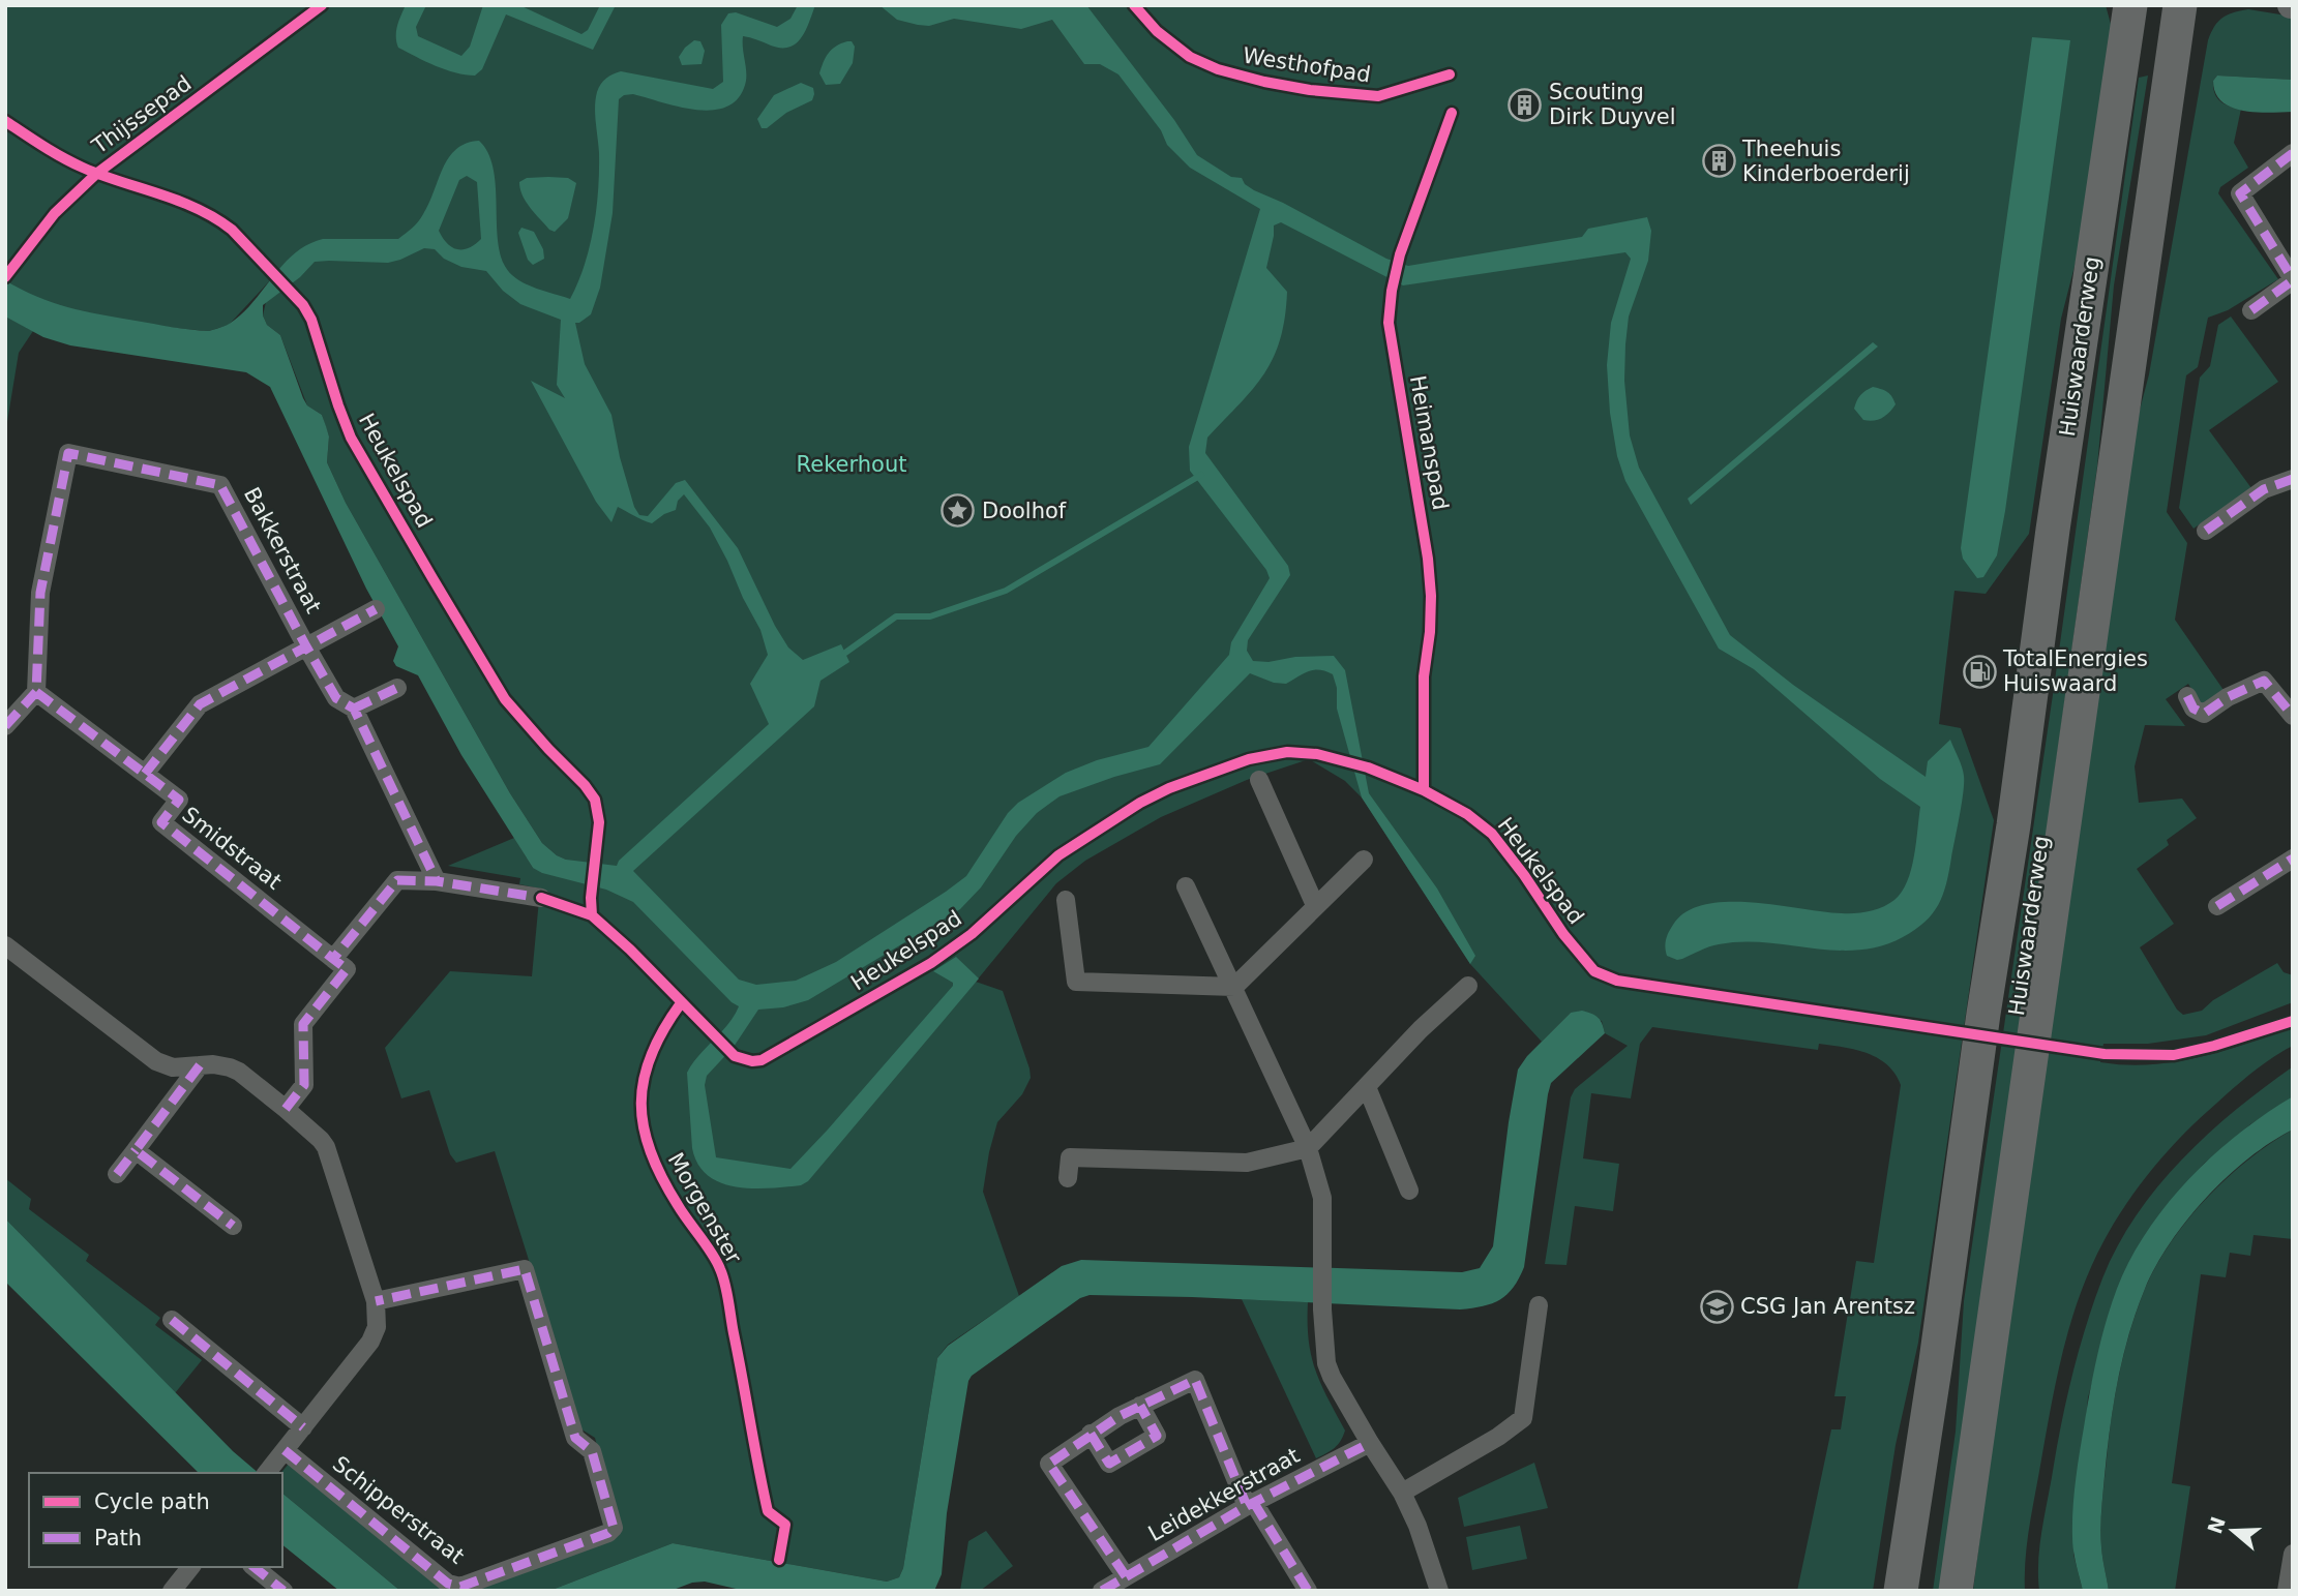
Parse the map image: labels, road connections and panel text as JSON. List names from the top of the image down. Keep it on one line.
{"streets":{"highway":["Huiswaarderweg"],"street":["Bakkerstraat","Smidstraat","Leidekkerstraat","Schipperstraat"],"cycle path":["Westhofpad","Thijssepad","Heimanspad","Heukelspad","Morgenster"]},"crossings":[["Bakkerstraat","Smidstraat"]],"parks":["Rekerhout"],"places":{"building":["Scouting Dirk Duyvel","Theehuis Kinderboerderij"],"place":["Doolhof"],"fuel station":["TotalEnergies Huiswaard"],"school or university":["CSG Jan Arentsz"]},"legend":["Cycle path","Path"],"north":"left"}
